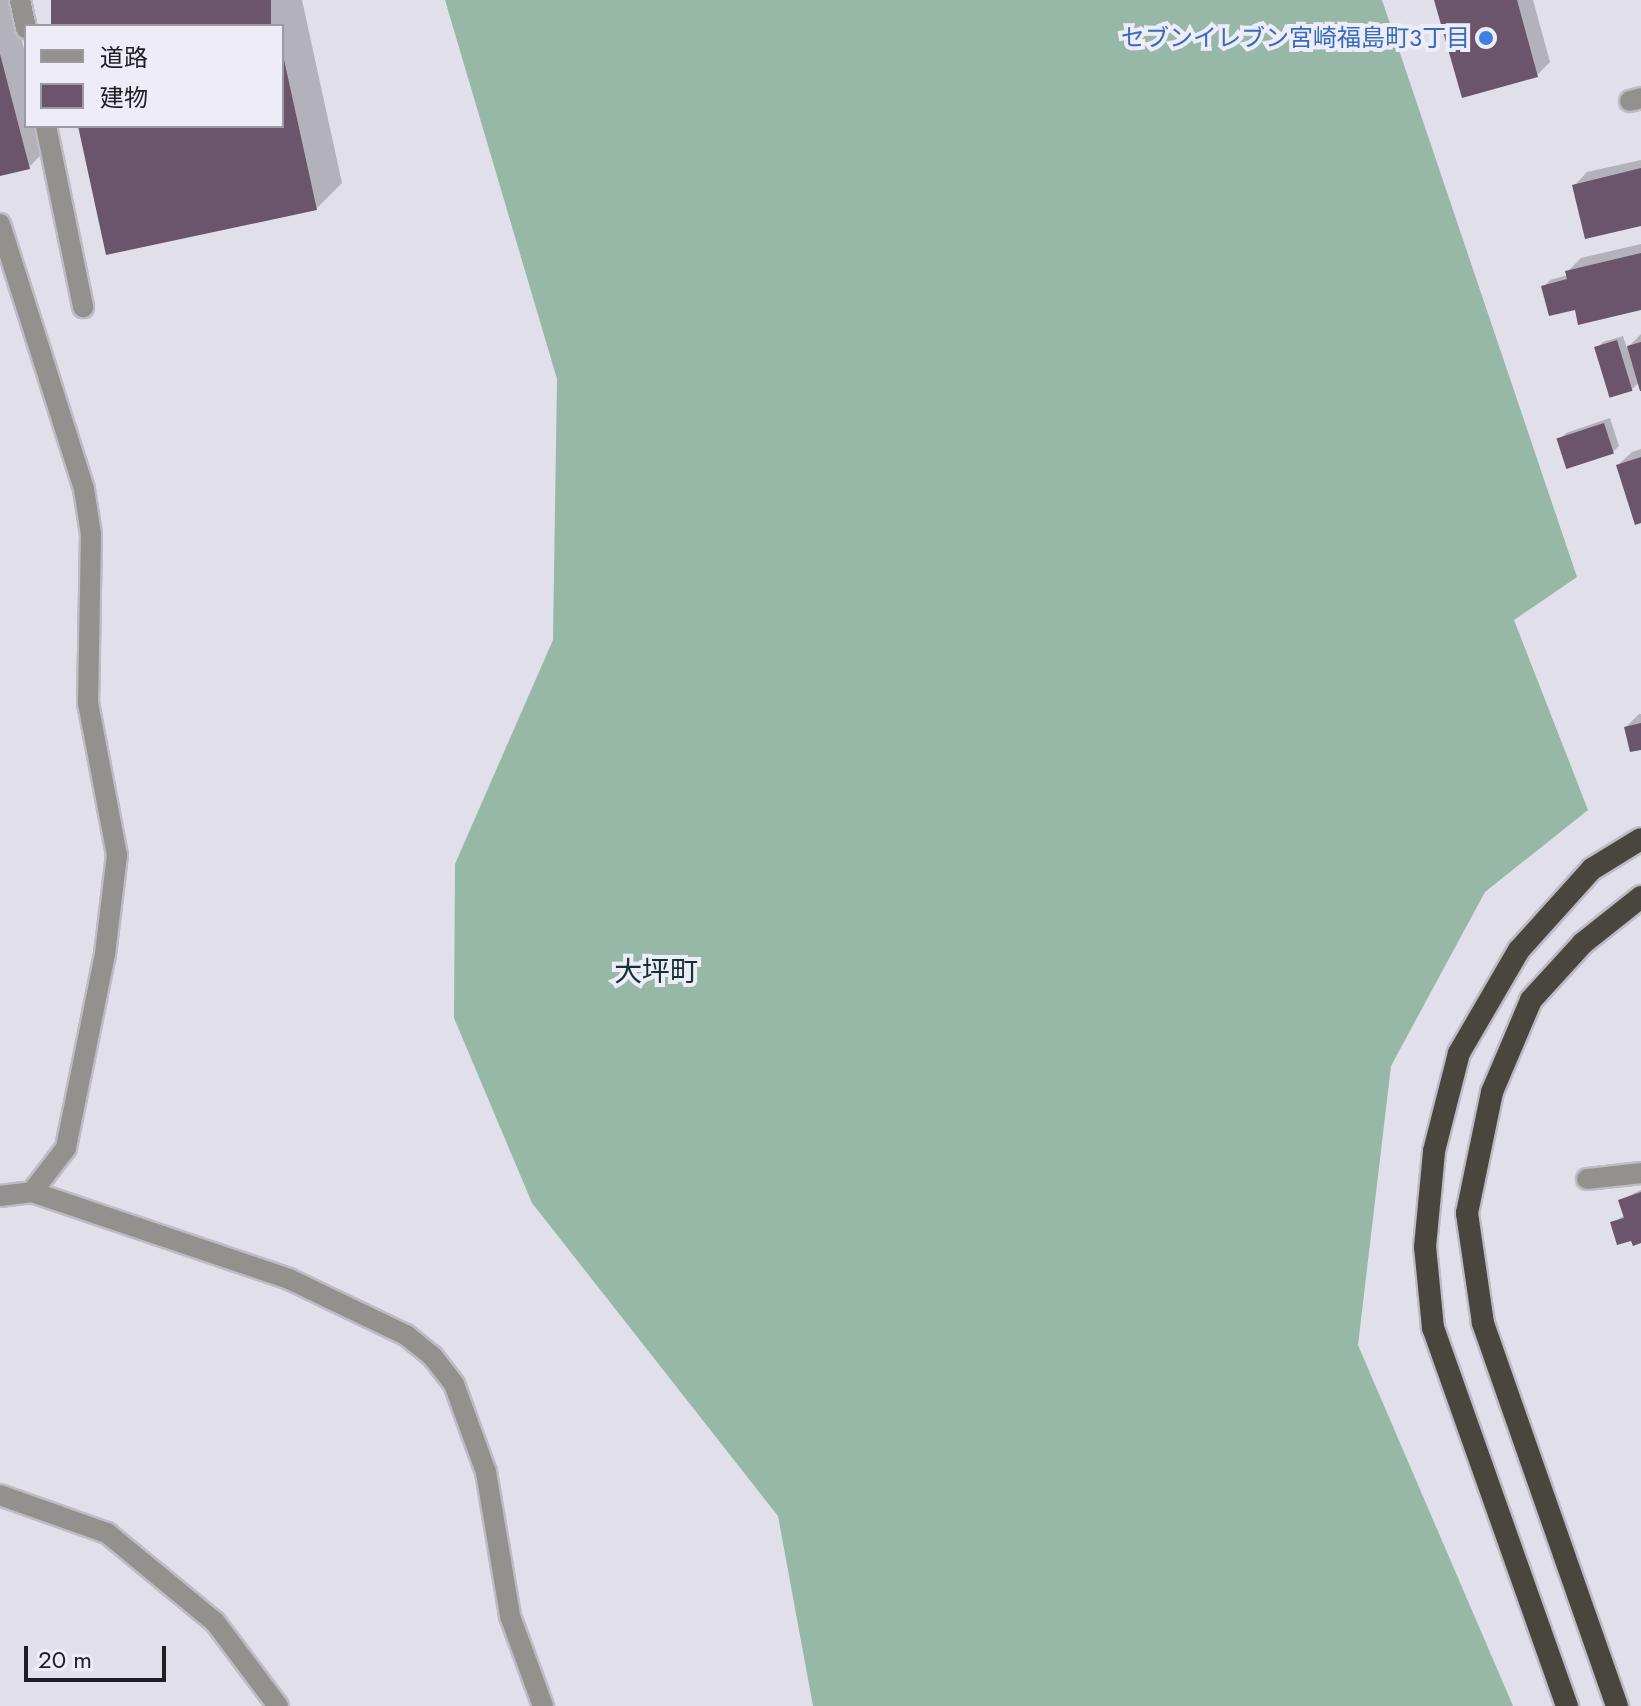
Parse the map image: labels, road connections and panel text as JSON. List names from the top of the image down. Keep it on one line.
{"districts":["大坪町"],"places":["セブンイレブン宮崎福島町3丁目"],"legend":["道路","建物"],"scale_bar":"20 m"}
